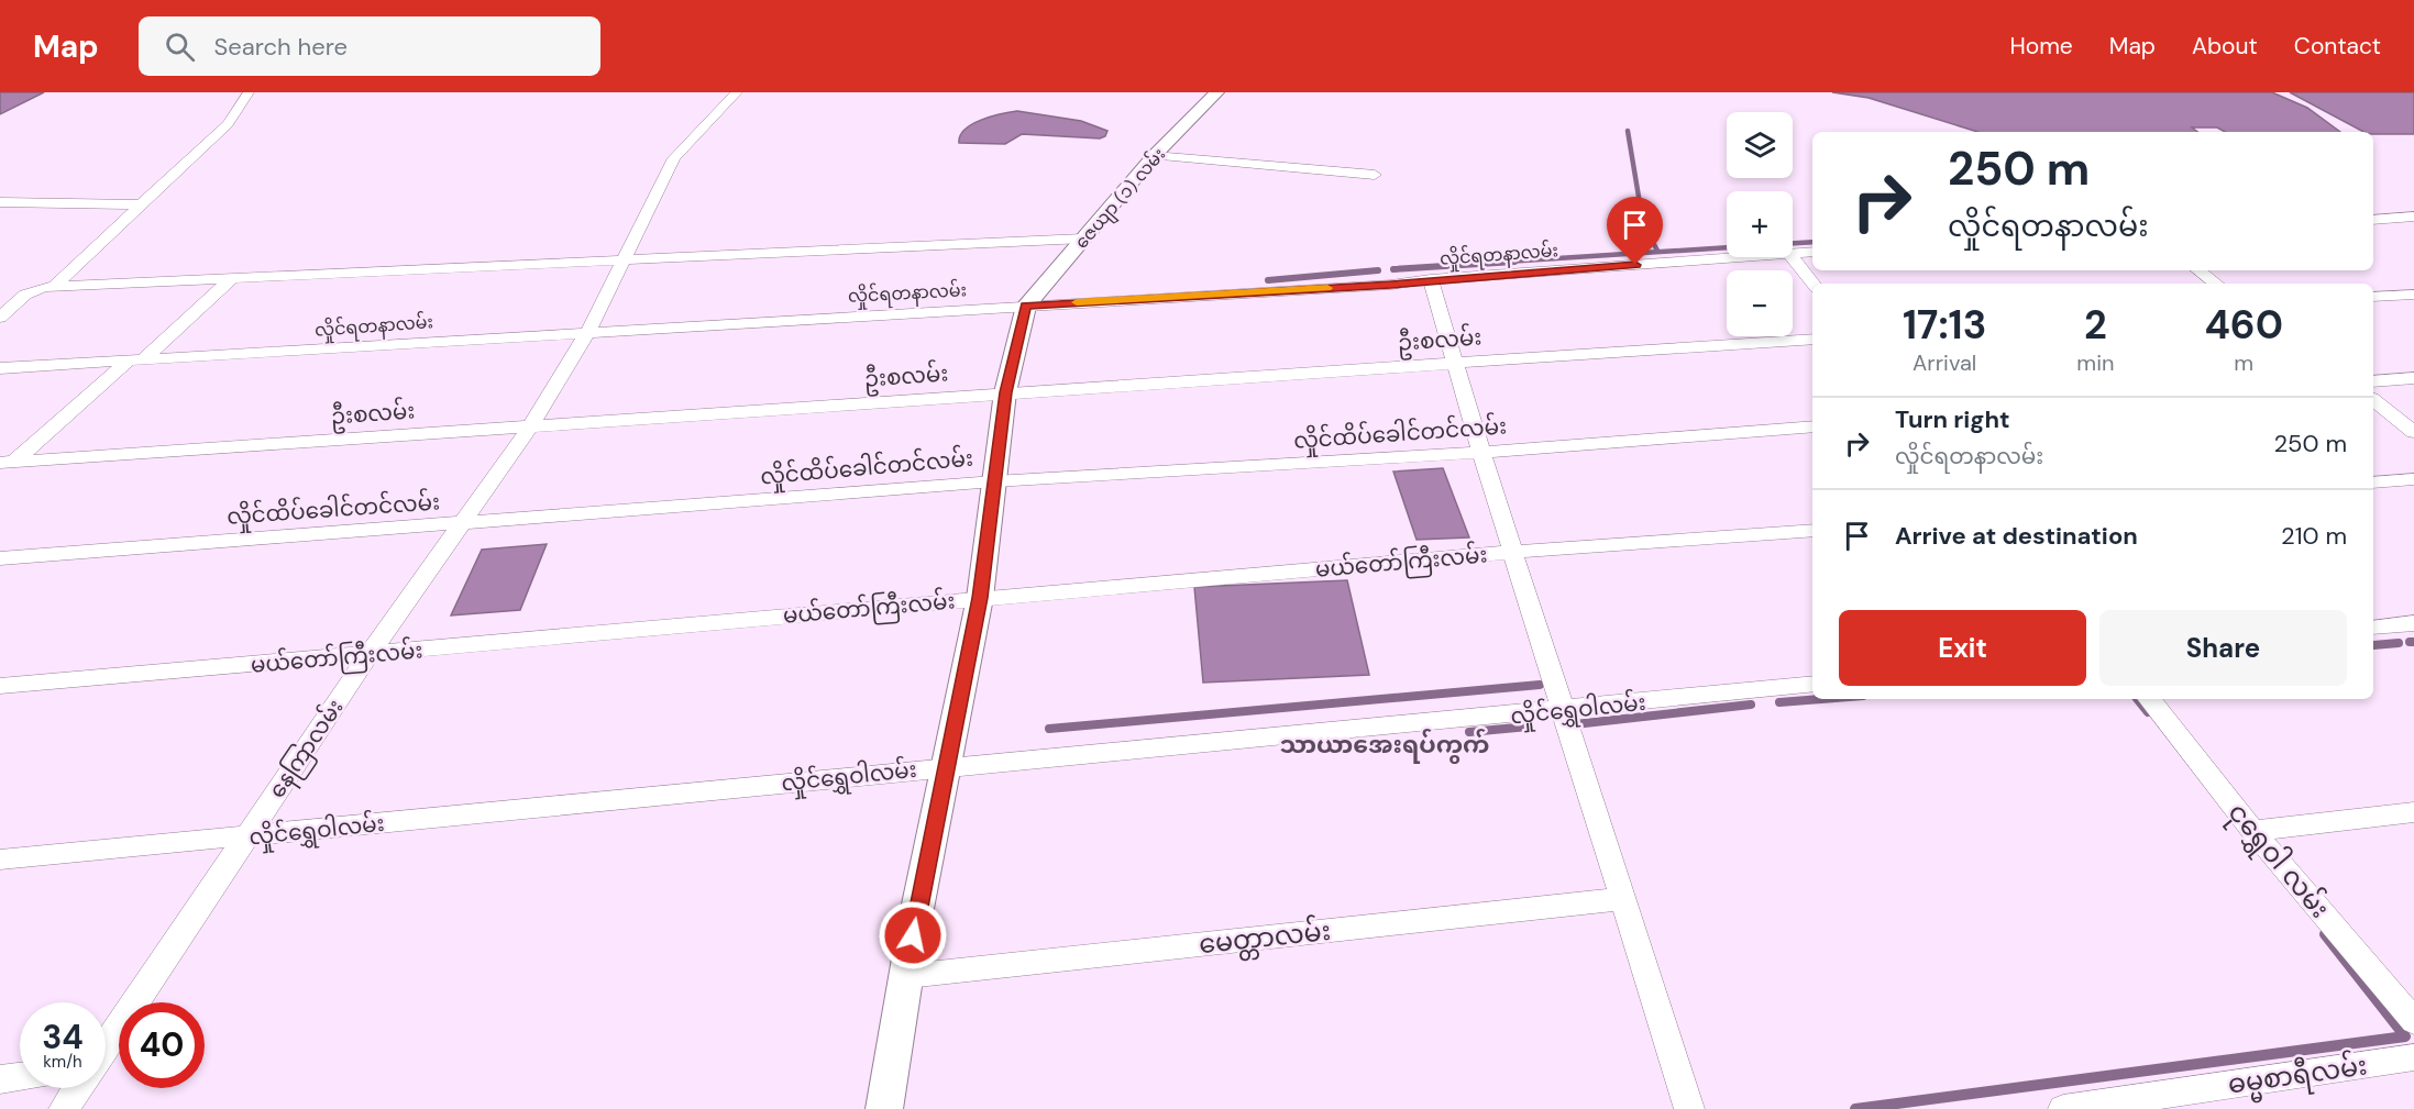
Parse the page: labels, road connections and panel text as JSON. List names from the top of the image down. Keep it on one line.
{"streets":{"street":["ဇေယျာ (၁) လမ်း","လှိုင်ရတနာလမ်း","ဦးစလမ်း","လှိုင်ထိပ်ခေါင်တင်လမ်း","မယ်တော်ကြီးလမ်း","လှိုင်ရွှေဝါလမ်း","နေကြာလမ်း","ငုရွှေဝါ လမ်း","မေတ္တာလမ်း","ဓမ္မစာရီလမ်း"]},"crossings":[["ဇေယျာ (၁) လမ်း","လှိုင်ရတနာလမ်း"],["လှိုင်ရတနာလမ်း","နေကြာလမ်း"],["ဦးစလမ်း","နေကြာလမ်း"],["လှိုင်ထိပ်ခေါင်တင်လမ်း","နေကြာလမ်း"],["မယ်တော်ကြီးလမ်း","နေကြာလမ်း"],["လှိုင်ရွှေဝါလမ်း","နေကြာလမ်း"]],"districts":["သာယာအေးရပ်ကွက်"],"page":{"header":"Map","search":"Search here","nav":["Home","Map","About","Contact"],"map_buttons":["+","−"],"turn":["250 m","လှိုင်ရတနာလမ်း"],"eta":["17:13","Arrival","2","min","460","m"],"list":[{"name":"Turn right","note":"လှိုင်ရတနာလမ်း","value":"250 m"},{"name":"Arrive at destination","value":"210 m"}],"buttons":["Exit","Share"],"speed":"34 km/h","limit":"40"}}
